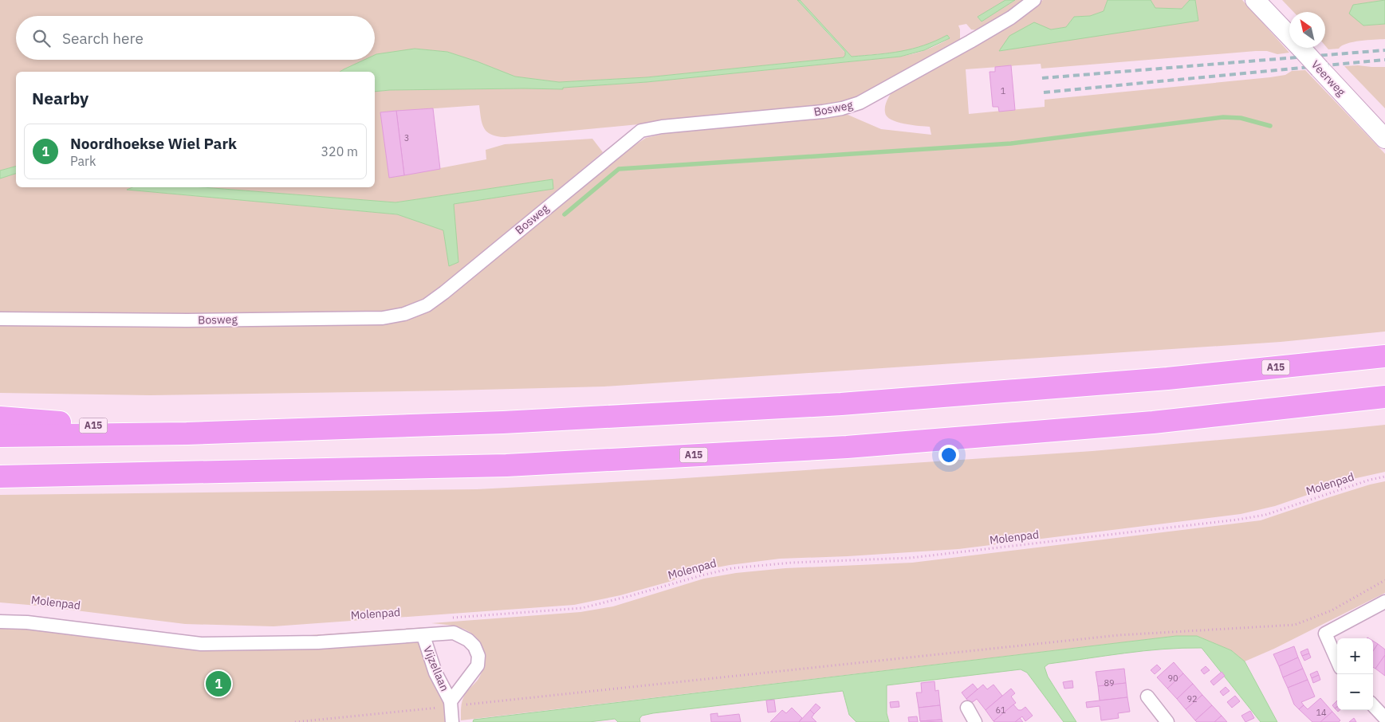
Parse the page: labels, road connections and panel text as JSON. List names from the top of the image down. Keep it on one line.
{"streets":{"highway":["A15"],"street":["Veerweg","Bosweg","Vijzellaan"],"path":["Molenpad"]},"house_numbers":["1","3","90","89","92","61","14"],"north":"top left","page":{"search":"Search here","heading":"Nearby","list":[{"mark":"1","name":"Noordhoekse Wiel Park","note":"Park","value":"320 m"}],"map_buttons":["+","−"],"pins":"1"}}
